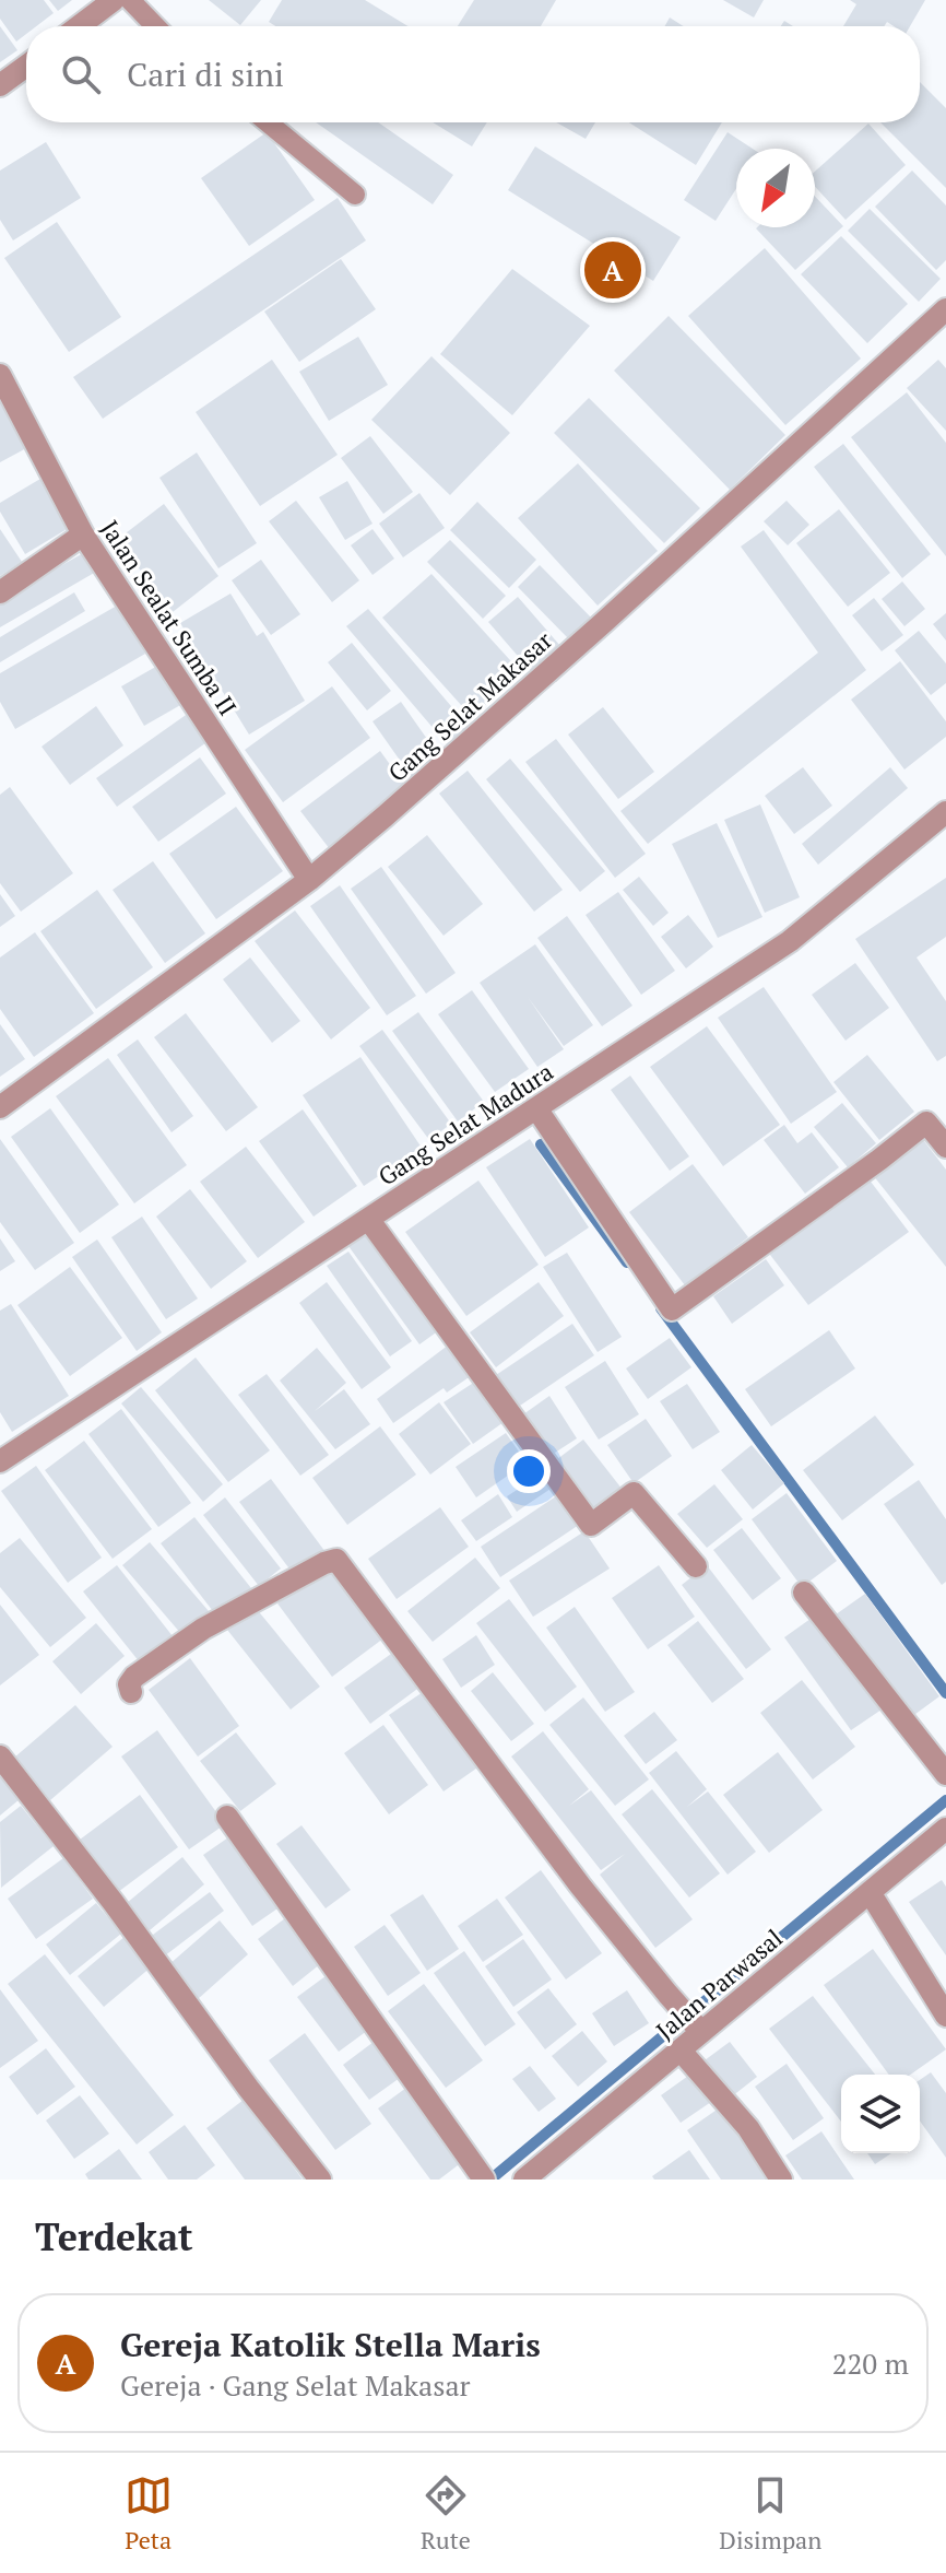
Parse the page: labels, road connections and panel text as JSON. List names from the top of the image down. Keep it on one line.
{"streets":{"street":["Jalan Sealat Sumba II","Gang Selat Makasar","Gang Selat Madura","Jalan Parwasal"]},"crossings":[["Jalan Sealat Sumba II","Gang Selat Makasar"]],"north":"bottom left","page":{"search":"Cari di sini","pins":"A","heading":"Terdekat","list":[{"mark":"A","name":"Gereja Katolik Stella Maris","note":"Gereja · Gang Selat Makasar","value":"220 m"}],"nav":["Peta","Rute","Disimpan"]}}
